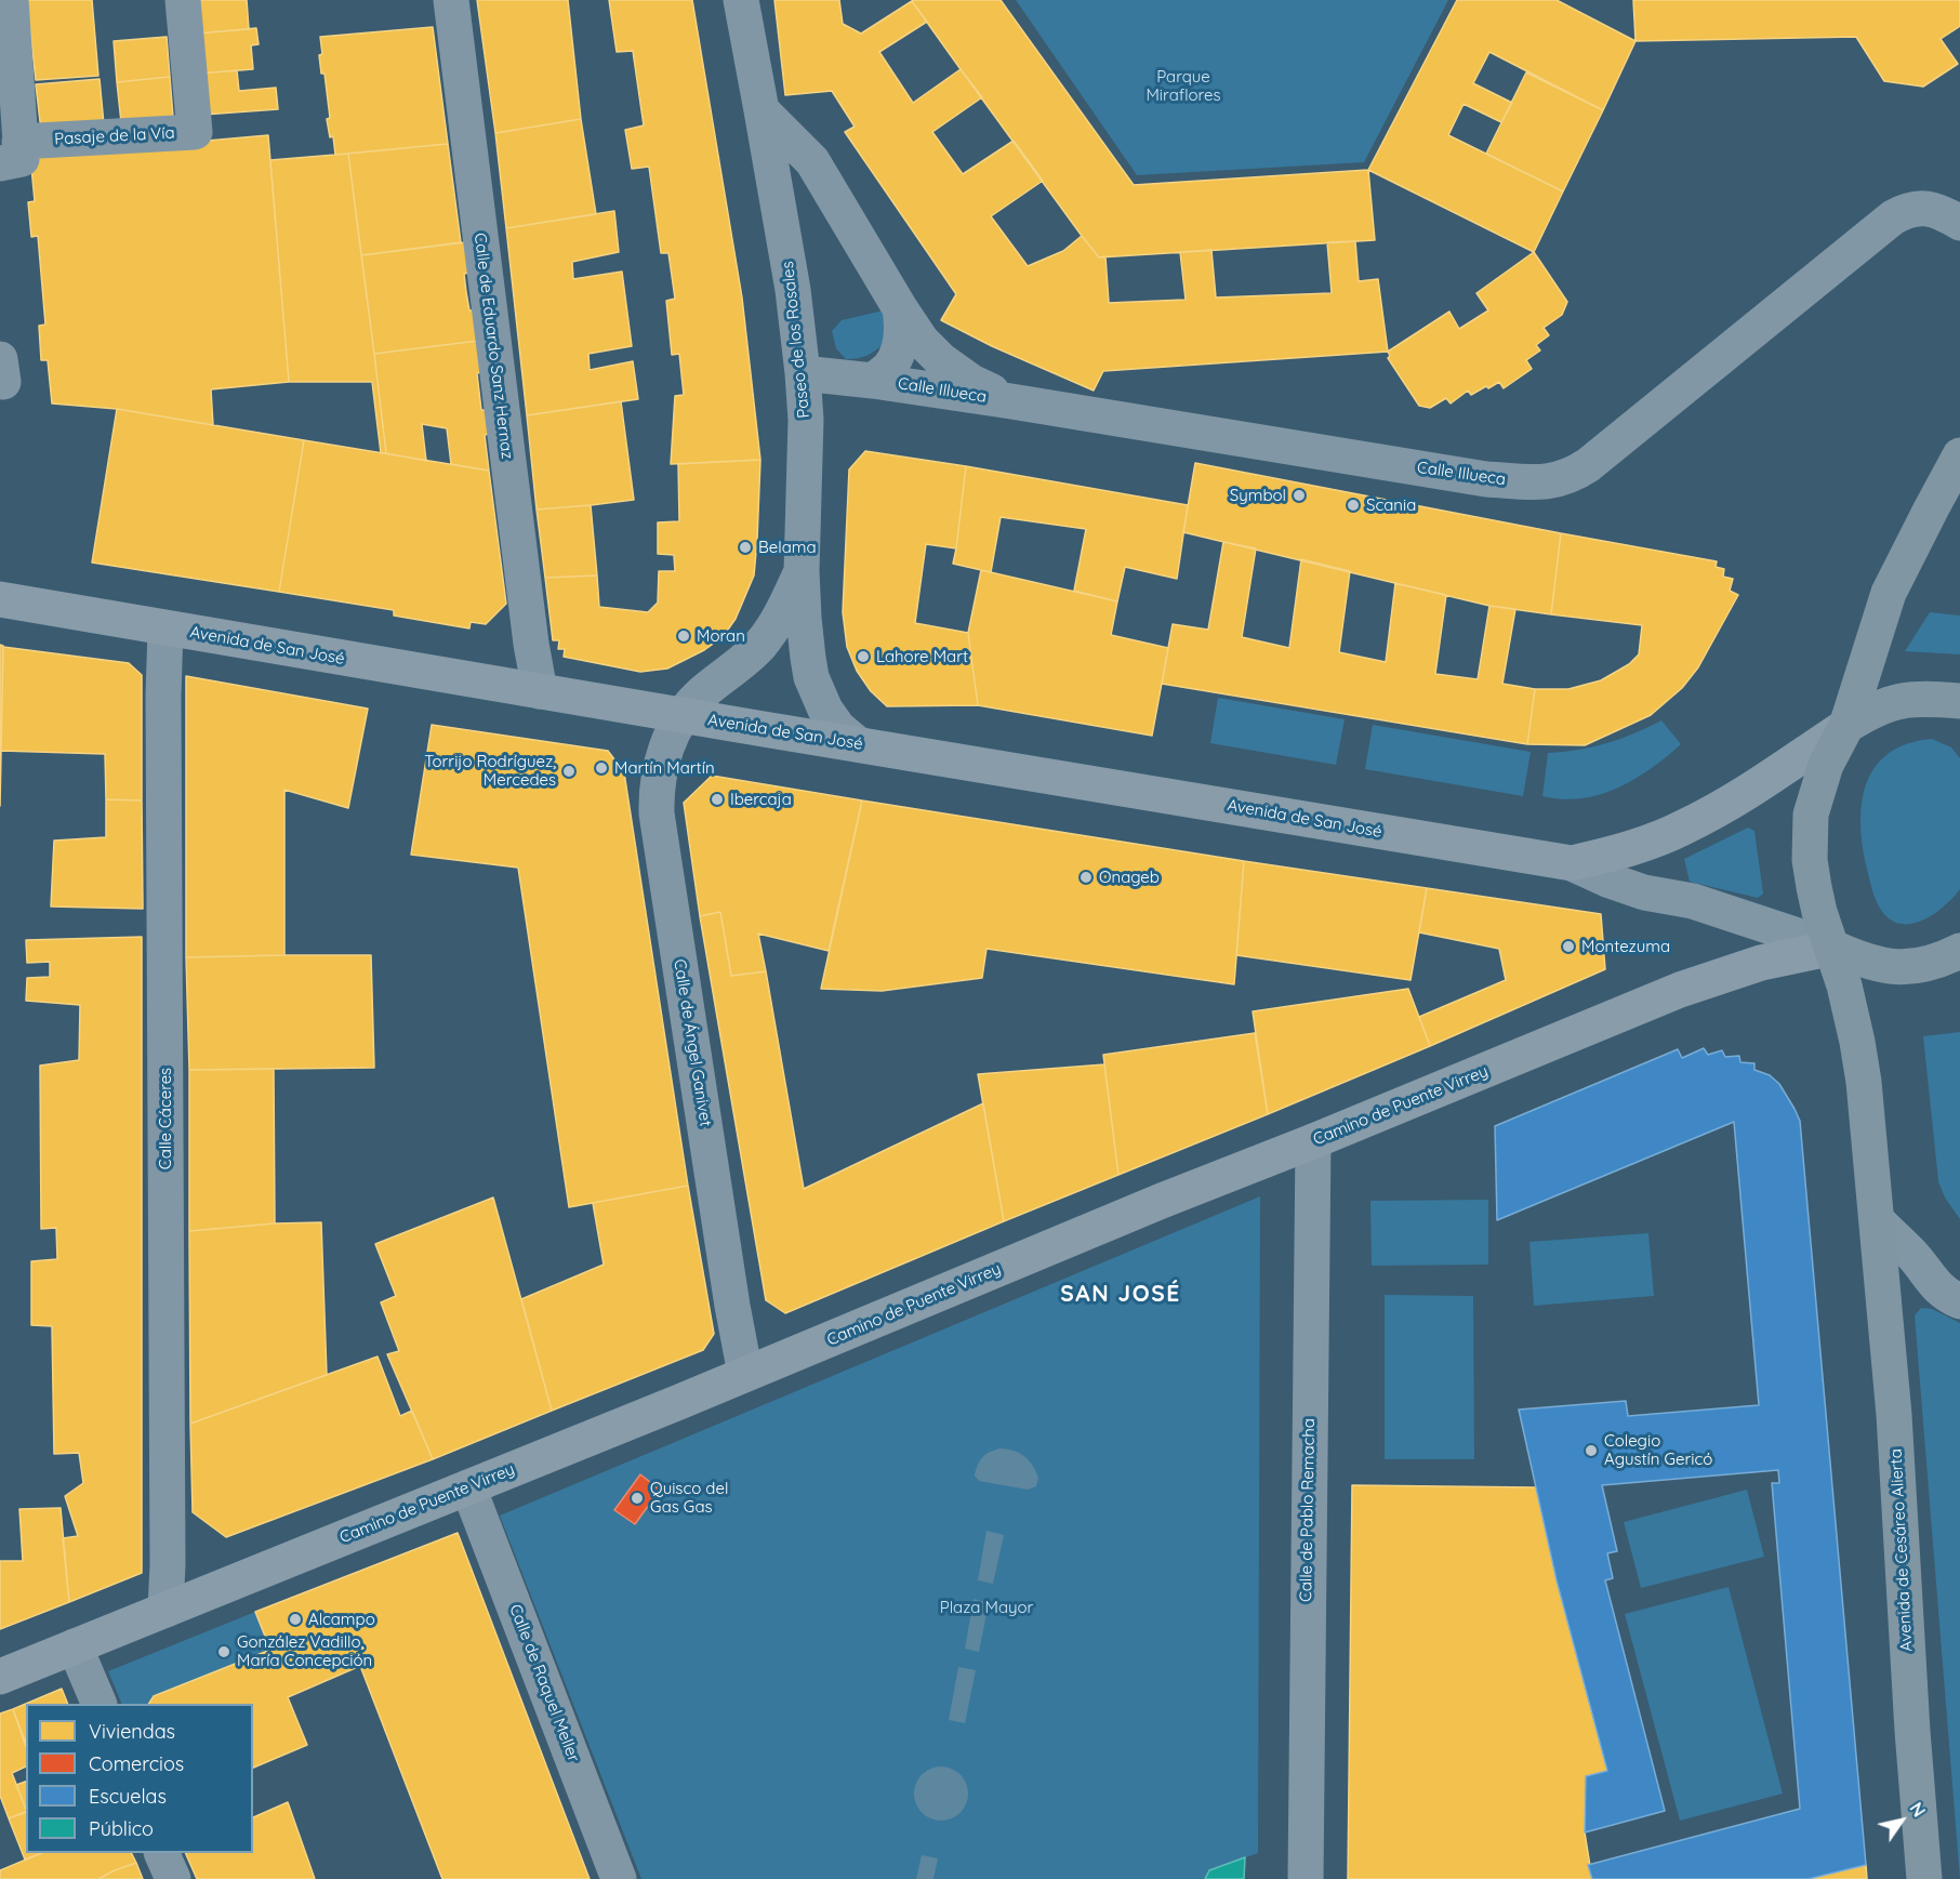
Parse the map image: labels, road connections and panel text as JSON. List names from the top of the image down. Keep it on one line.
{"streets":{"main road":["Avenida de San José","Camino de Puente Virrey","Avenida de Cesáreo Alierta"],"street":["Pasaje de la Vía","Paseo de los Rosales","Calle de Eduardo Sanz Hernaz","Calle Illueca","Calle de Ángel Ganivet","Calle Cáceres","Calle de Pablo Remacha","Calle de Raquel Meller"]},"crossings":[["Paseo de los Rosales","Calle Illueca"],["Paseo de los Rosales","Avenida de San José"],["Paseo de los Rosales","Calle de Ángel Ganivet"],["Calle de Eduardo Sanz Hernaz","Avenida de San José"],["Avenida de San José","Calle de Ángel Ganivet"],["Avenida de San José","Camino de Puente Virrey"],["Avenida de San José","Calle Cáceres"],["Avenida de San José","Avenida de Cesáreo Alierta"],["Calle de Ángel Ganivet","Camino de Puente Virrey"],["Camino de Puente Virrey","Calle Cáceres"],["Camino de Puente Virrey","Calle de Pablo Remacha"],["Camino de Puente Virrey","Avenida de Cesáreo Alierta"],["Camino de Puente Virrey","Calle de Raquel Meller"]],"districts":["SAN JOSÉ"],"parks":["Parque Miraflores","Plaza Mayor"],"places":["Symbol","Scania","Belama","Moran","Lahore Mart","Martín Martín","Torrijo Rodríguez, Mercedes","Ibercaja","Onageb","Montezuma","Colegio Agustín Gericó","Quisco del Gas Gas","Alcampo","González Vadillo, María Concepción"],"legend":["Viviendas","Comercios","Escuelas","Público"],"north":"top right"}
